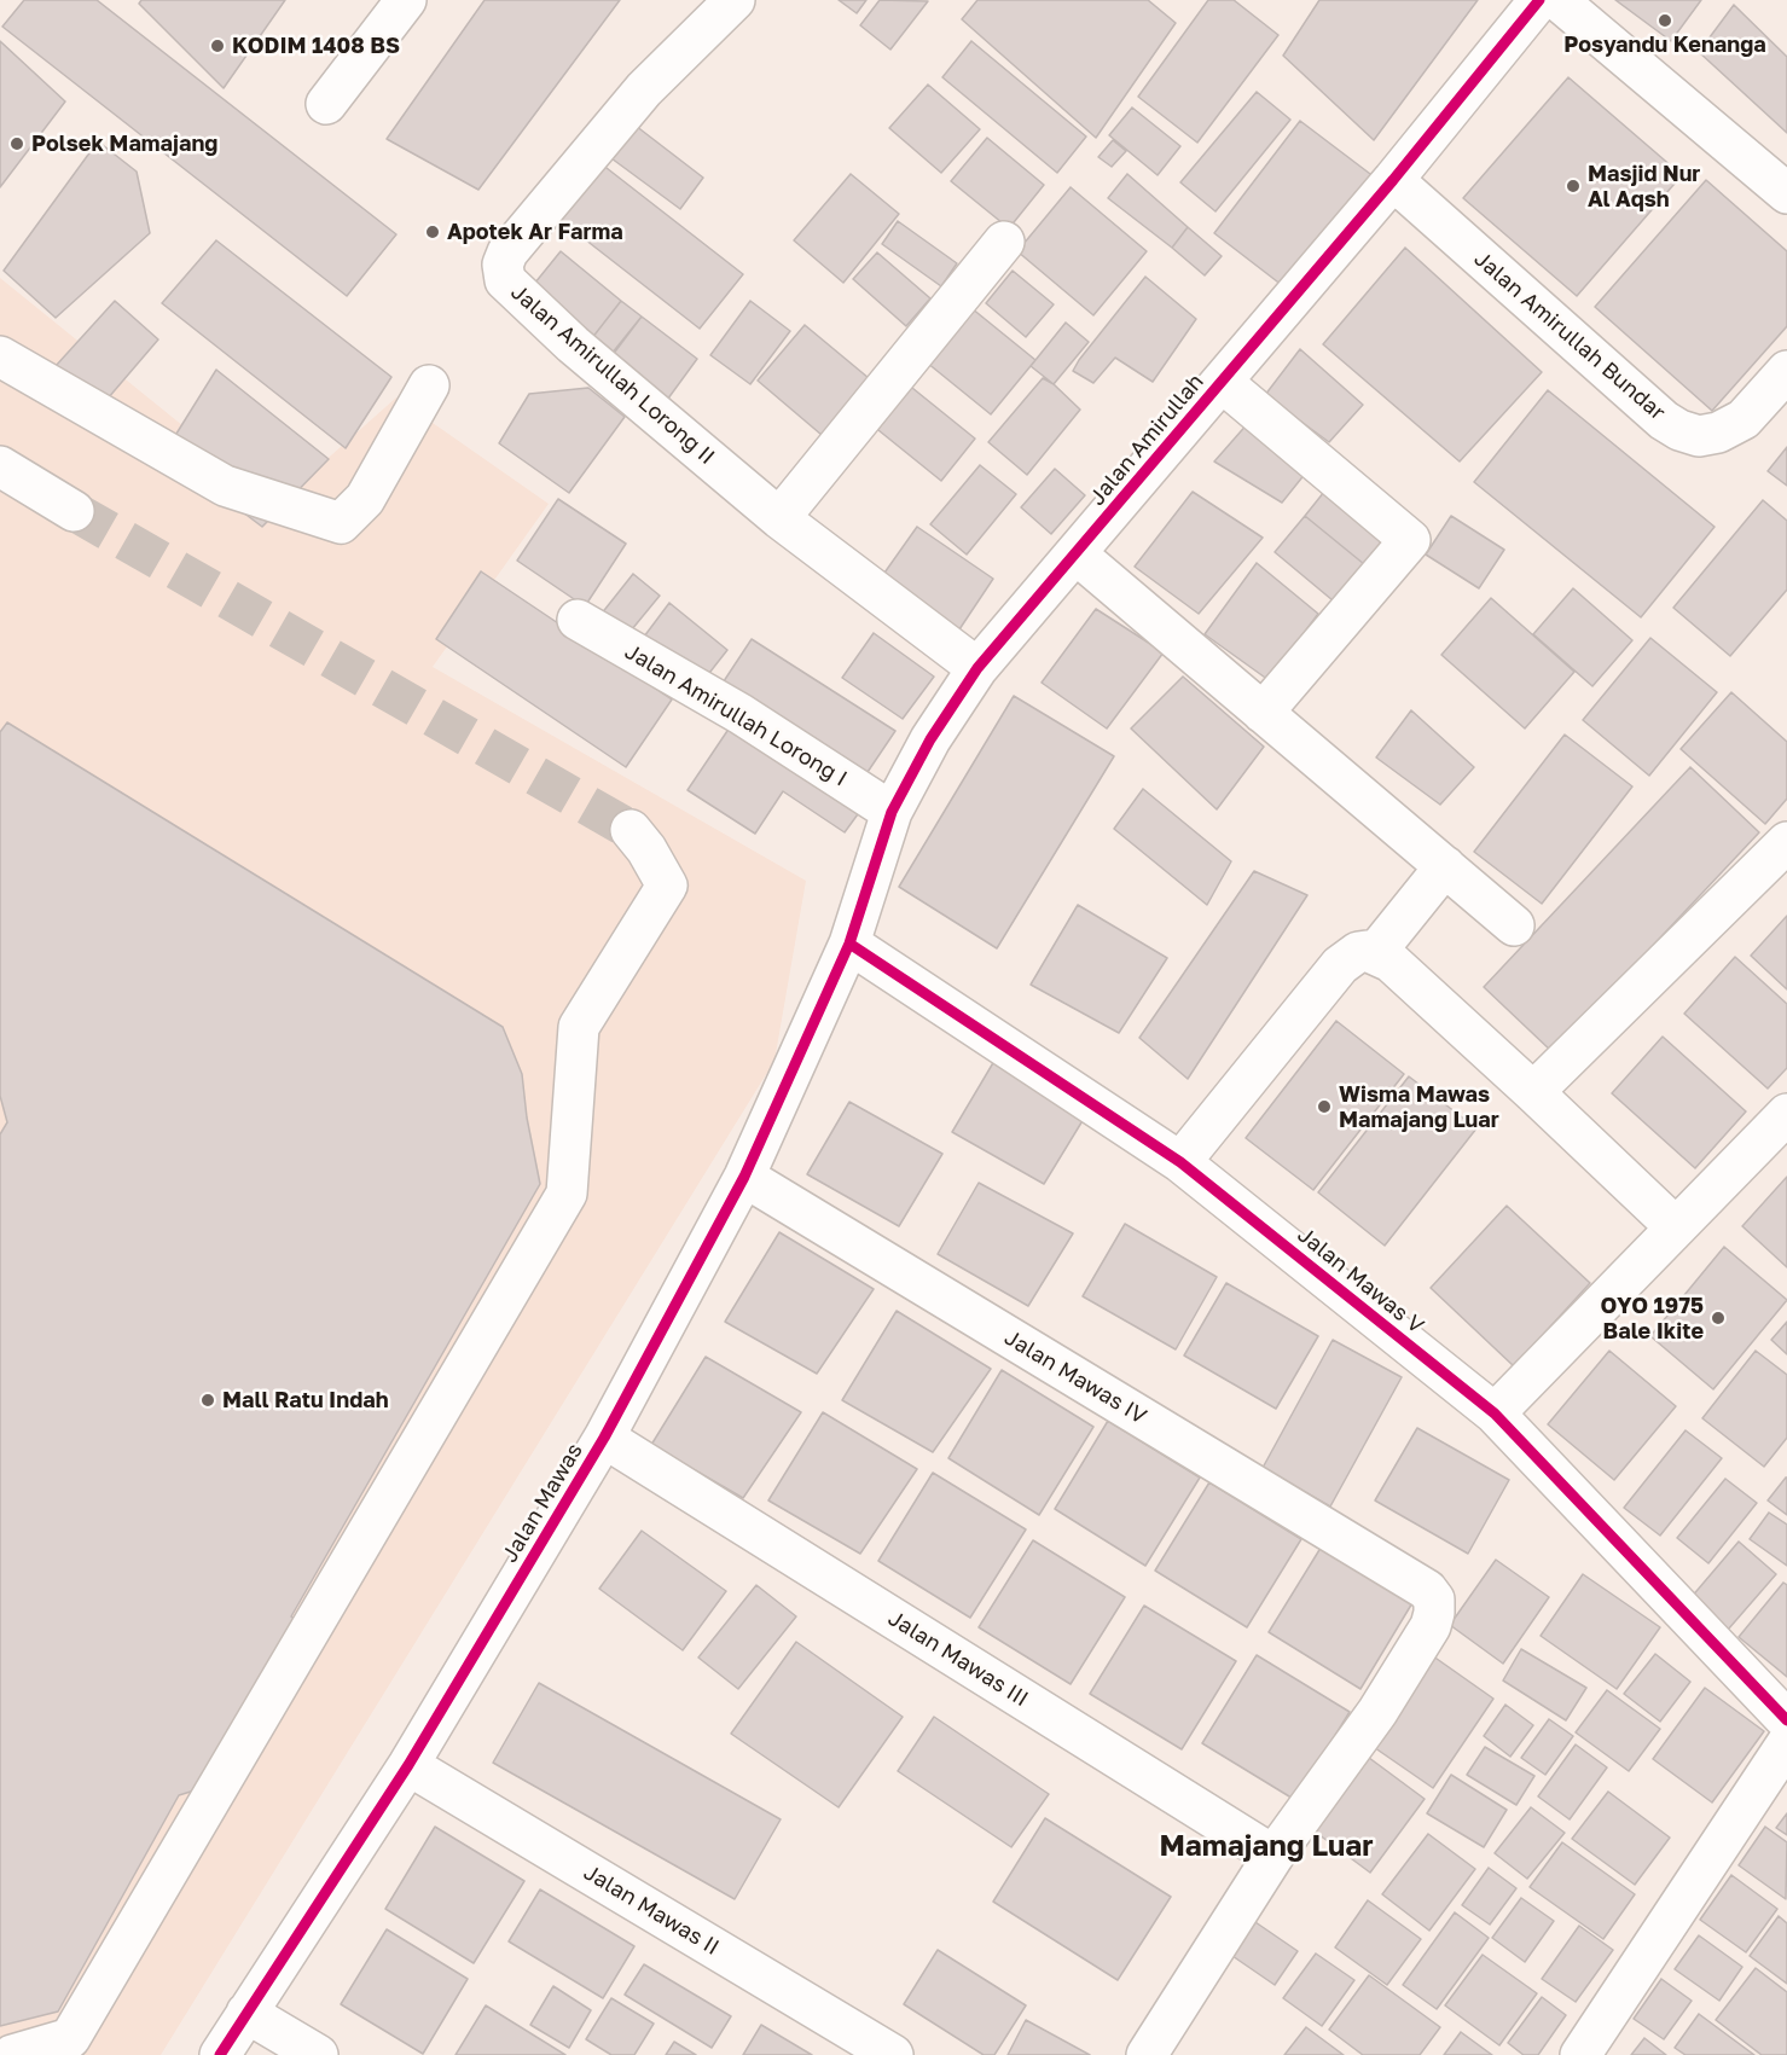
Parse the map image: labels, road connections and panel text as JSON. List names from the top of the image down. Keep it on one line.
{"streets":{"street":["Jalan Amirullah Bundar","Jalan Amirullah Lorong II","Jalan Amirullah","Jalan Amirullah Lorong I","Jalan Mawas V","Jalan Mawas IV","Jalan Mawas","Jalan Mawas III","Jalan Mawas II"]},"crossings":[["Jalan Amirullah Bundar","Jalan Amirullah"],["Jalan Amirullah Lorong II","Jalan Amirullah"],["Jalan Amirullah","Jalan Amirullah Lorong I"],["Jalan Amirullah","Jalan Mawas V"],["Jalan Amirullah","Jalan Mawas"],["Jalan Mawas V","Jalan Mawas"],["Jalan Mawas IV","Jalan Mawas"],["Jalan Mawas IV","Jalan Mawas III"],["Jalan Mawas","Jalan Mawas III"],["Jalan Mawas","Jalan Mawas II"]],"districts":["Mamajang Luar"],"places":["Posyandu Kenanga","KODIM 1408 BS","Polsek Mamajang","Masjid Nur Al Aqsh","Apotek Ar Farma","Wisma Mawas Mamajang Luar","OYO 1975 Bale Ikite","Mall Ratu Indah"]}
